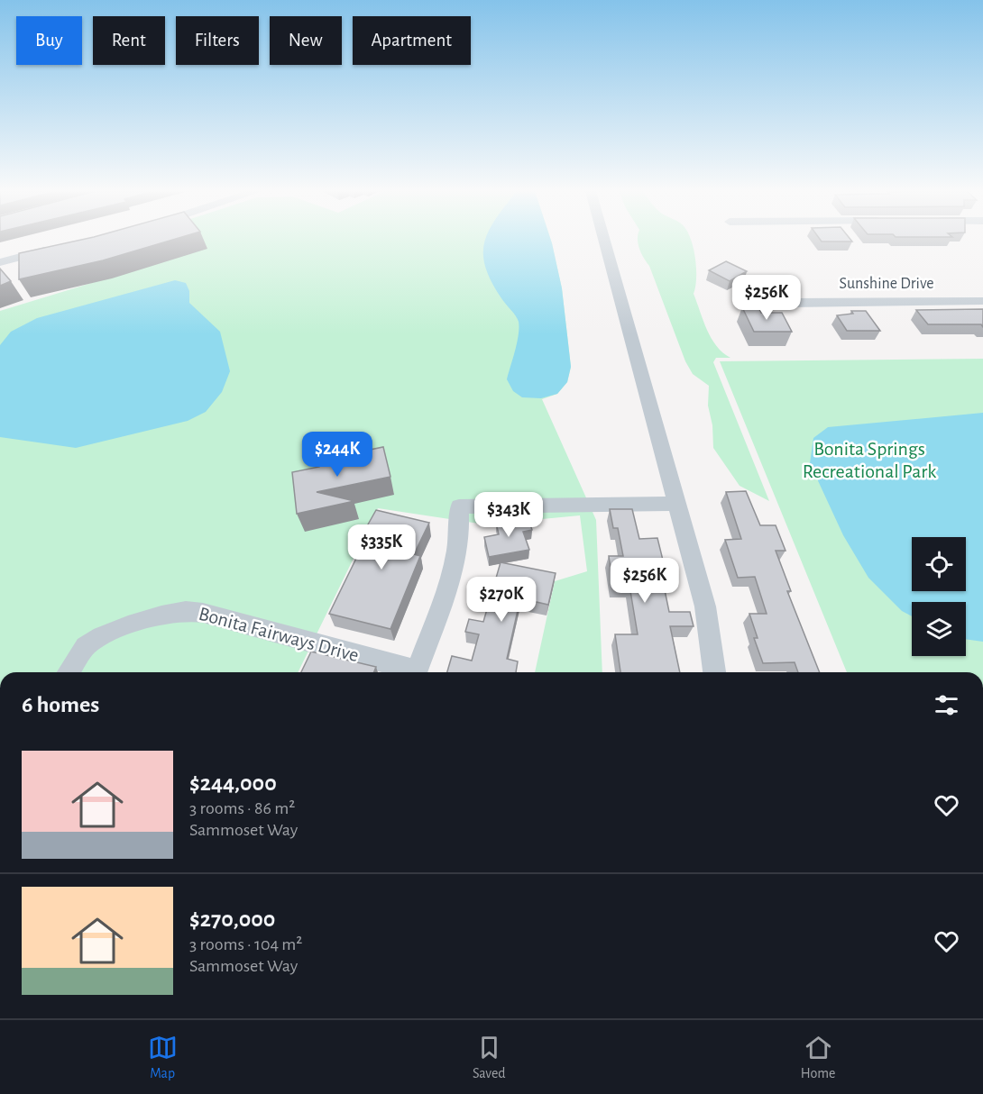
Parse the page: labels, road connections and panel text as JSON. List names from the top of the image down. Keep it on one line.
{"streets":{"street":["Sunshine Drive","Bonita Fairways Drive"]},"parks":["Bonita Springs Recreational Park"],"page":{"chip":["Buy","Rent","Filters","New","Apartment"],"price":["$256K","$244K","$343K","$335K","$256K","$270K"],"heading":"6 homes","list":[{"name":"$244,000","note":"3 rooms · 86 m² · Sammoset Way"},{"name":"$270,000","note":"3 rooms · 104 m² · Sammoset Way"}],"tabs":["Map","Saved","Home"]}}
